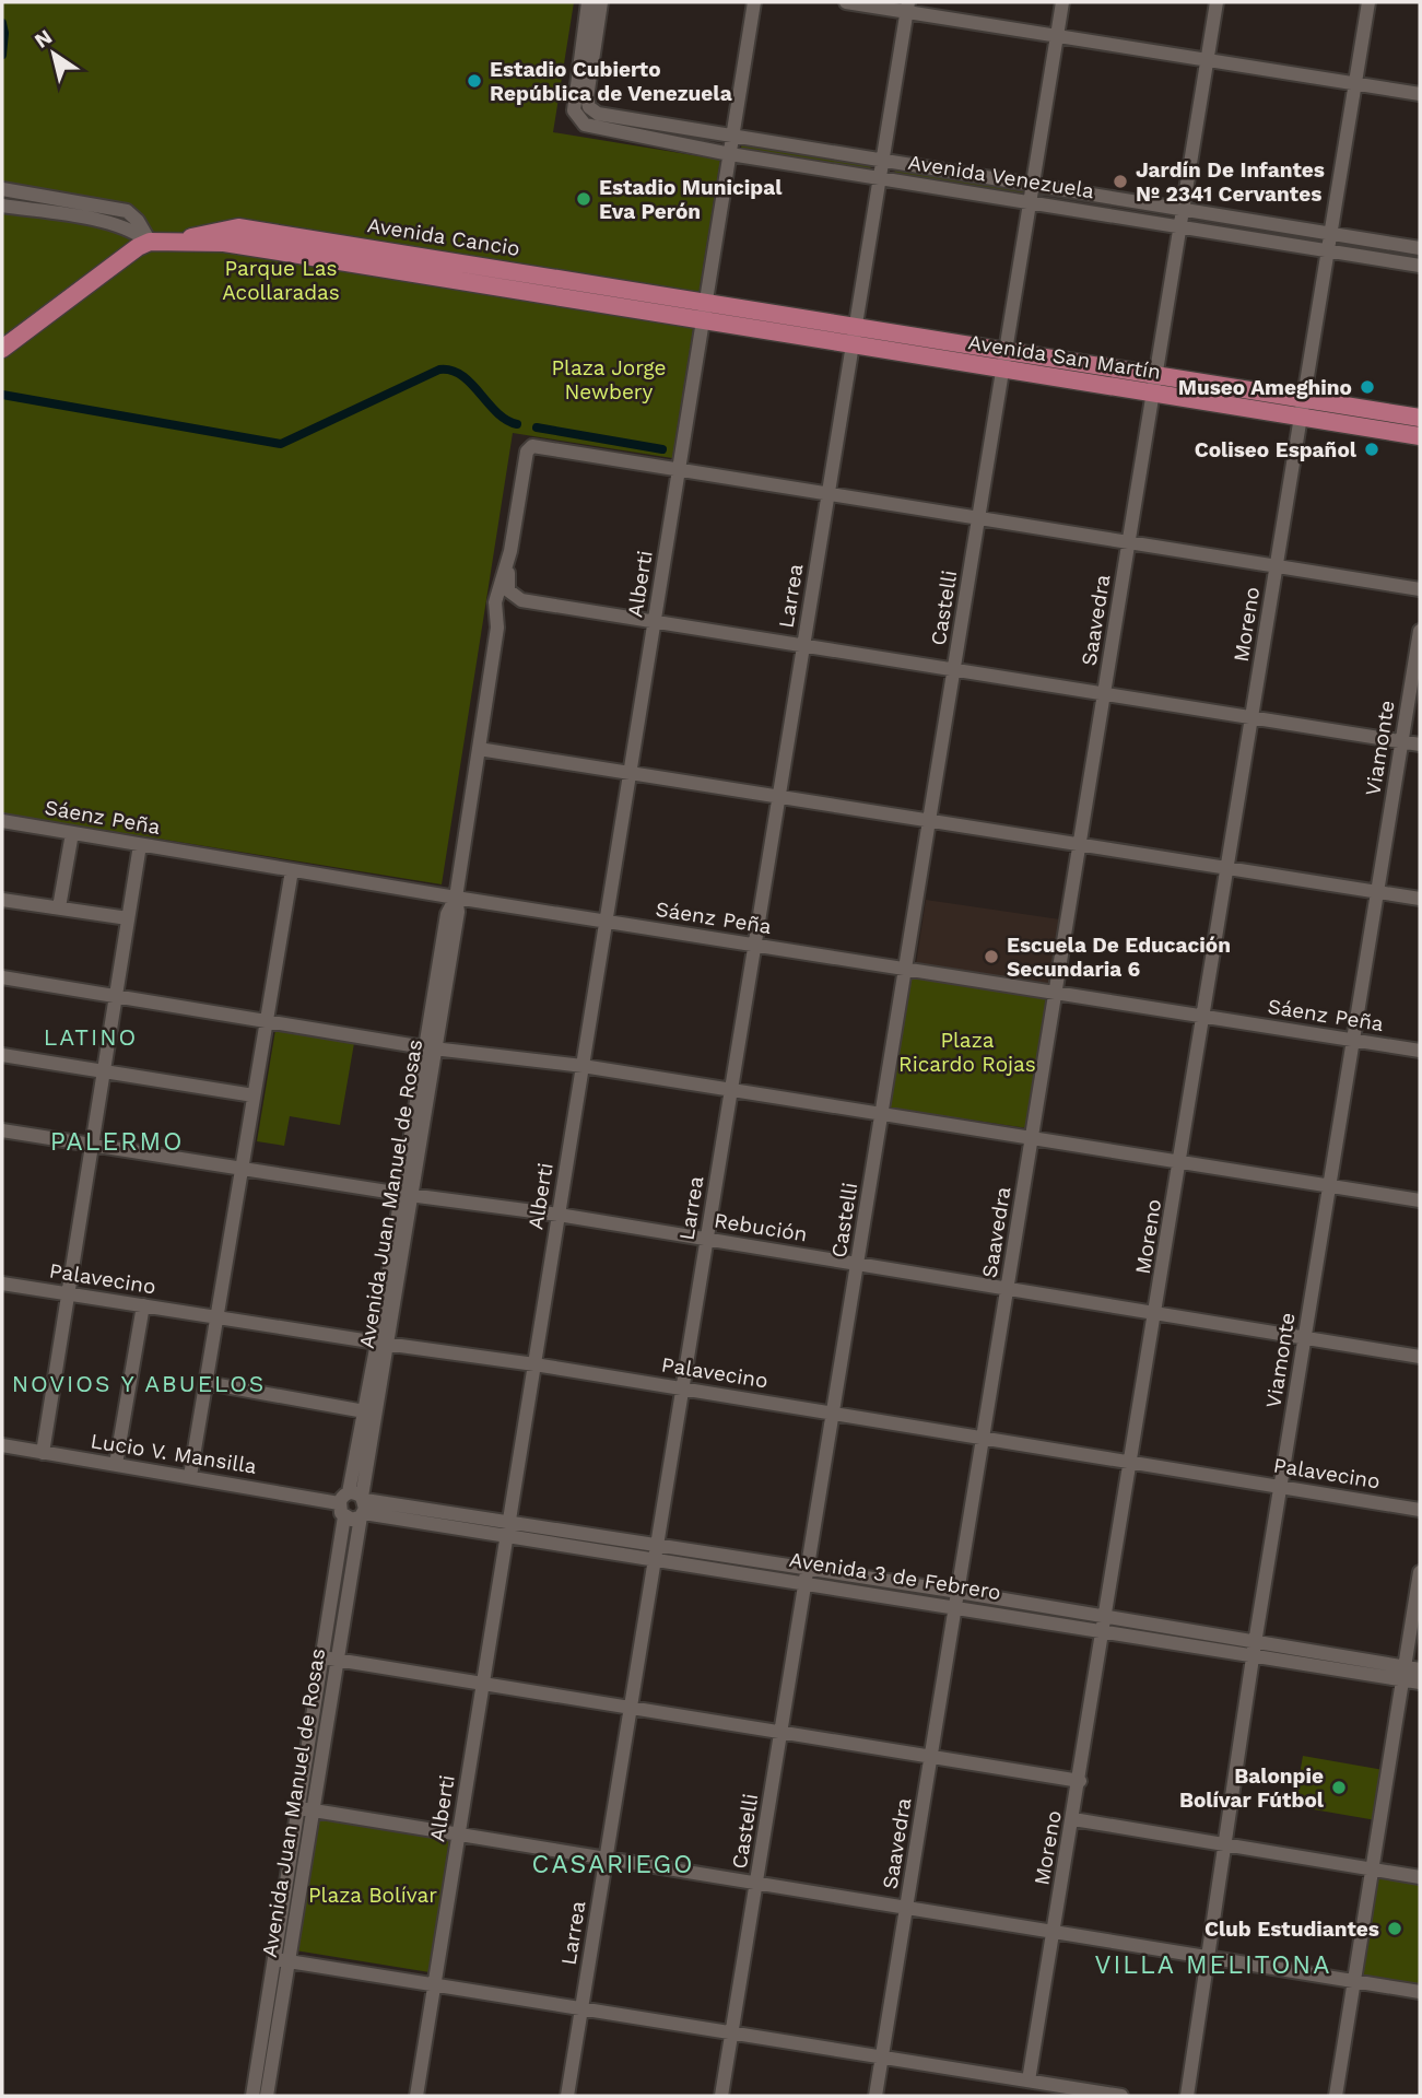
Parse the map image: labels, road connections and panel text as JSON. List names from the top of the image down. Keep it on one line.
{"streets":{"main road":["Avenida Cancio","Avenida San Martín"],"street":["Avenida Venezuela","Alberti","Larrea","Castelli","Saavedra","Moreno","Viamonte","Sáenz Peña","Avenida Juan Manuel de Rosas","Rebución","Palavecino","Lucio V. Mansilla","Avenida 3 de Febrero"]},"crossings":[["Avenida Venezuela","Alberti"],["Avenida Venezuela","Larrea"],["Avenida Venezuela","Castelli"],["Avenida Venezuela","Saavedra"],["Avenida Venezuela","Moreno"],["Avenida Cancio","Avenida San Martín"],["Avenida Cancio","Alberti"],["Avenida San Martín","Alberti"],["Avenida San Martín","Larrea"],["Avenida San Martín","Castelli"],["Avenida San Martín","Saavedra"],["Avenida San Martín","Moreno"],["Alberti","Sáenz Peña"],["Alberti","Avenida Juan Manuel de Rosas"],["Alberti","Rebución"],["Alberti","Palavecino"],["Alberti","Avenida 3 de Febrero"],["Larrea","Sáenz Peña"],["Larrea","Rebución"],["Larrea","Palavecino"],["Larrea","Avenida 3 de Febrero"],["Castelli","Sáenz Peña"],["Castelli","Rebución"],["Castelli","Palavecino"],["Castelli","Avenida 3 de Febrero"],["Saavedra","Sáenz Peña"],["Saavedra","Rebución"],["Saavedra","Palavecino"],["Saavedra","Avenida 3 de Febrero"],["Moreno","Sáenz Peña"],["Moreno","Rebución"],["Moreno","Palavecino"],["Moreno","Avenida 3 de Febrero"],["Viamonte","Sáenz Peña"],["Viamonte","Rebución"],["Viamonte","Palavecino"],["Viamonte","Avenida 3 de Febrero"],["Sáenz Peña","Avenida Juan Manuel de Rosas"],["Avenida Juan Manuel de Rosas","Rebución"],["Avenida Juan Manuel de Rosas","Palavecino"],["Avenida Juan Manuel de Rosas","Lucio V. Mansilla"],["Avenida Juan Manuel de Rosas","Avenida 3 de Febrero"],["Lucio V. Mansilla","Avenida 3 de Febrero"]],"districts":["LATINO","PALERMO","NOVIOS Y ABUELOS","CASARIEGO","VILLA MELITONA"],"parks":["Parque Las Acollaradas","Plaza Jorge Newbery","Plaza Ricardo Rojas","Plaza Bolívar"],"places":["Estadio Cubierto República de Venezuela","Jardín De Infantes Nº 2341 Cervantes","Estadio Municipal Eva Perón","Museo Ameghino","Coliseo Español","Escuela De Educación Secundaria 6","Balonpie Bolívar Fútbol","Club Estudiantes"],"north":"top left"}
